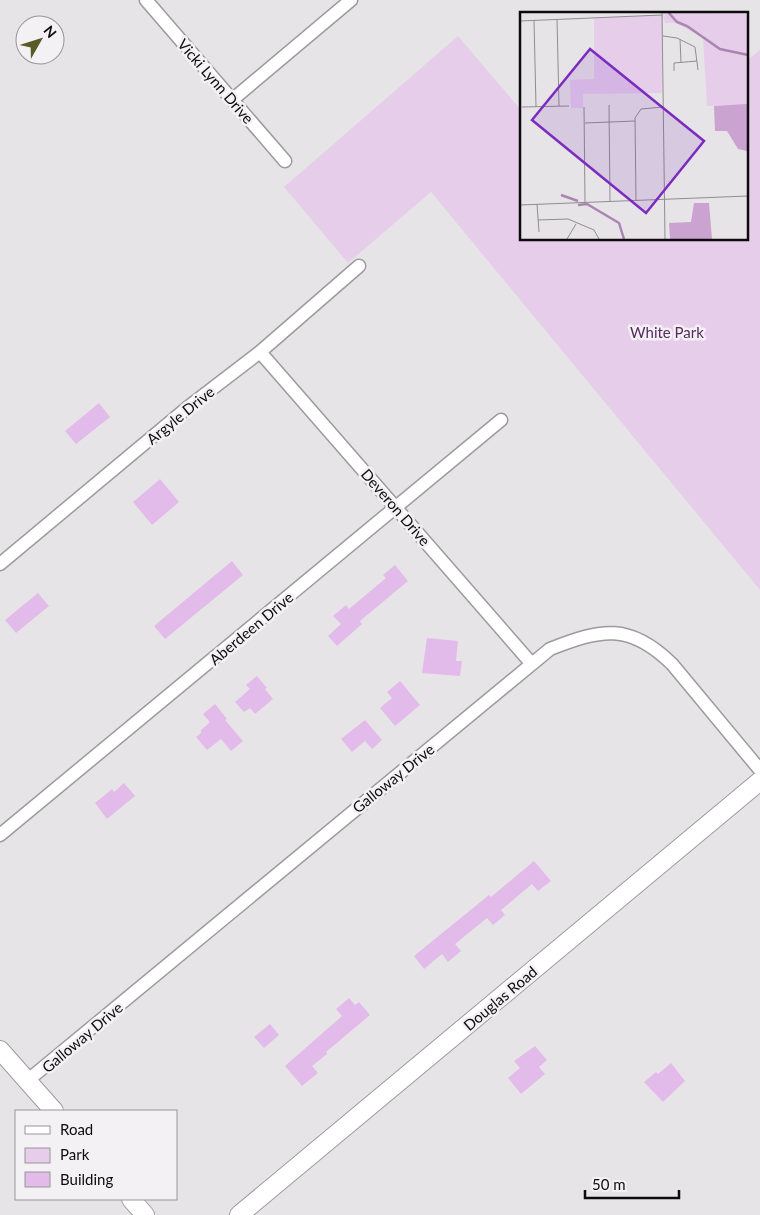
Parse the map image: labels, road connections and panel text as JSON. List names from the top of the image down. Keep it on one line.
{"streets":{"street":["Vicki Lynn Drive","Argyle Drive","Deveron Drive","Aberdeen Drive","Galloway Drive","Douglas Road"]},"crossings":[["Argyle Drive","Deveron Drive"],["Deveron Drive","Aberdeen Drive"],["Deveron Drive","Galloway Drive"]],"parks":["White Park"],"legend":["Road","Park","Building"],"scale_bar":"50 m","north":"top right"}
